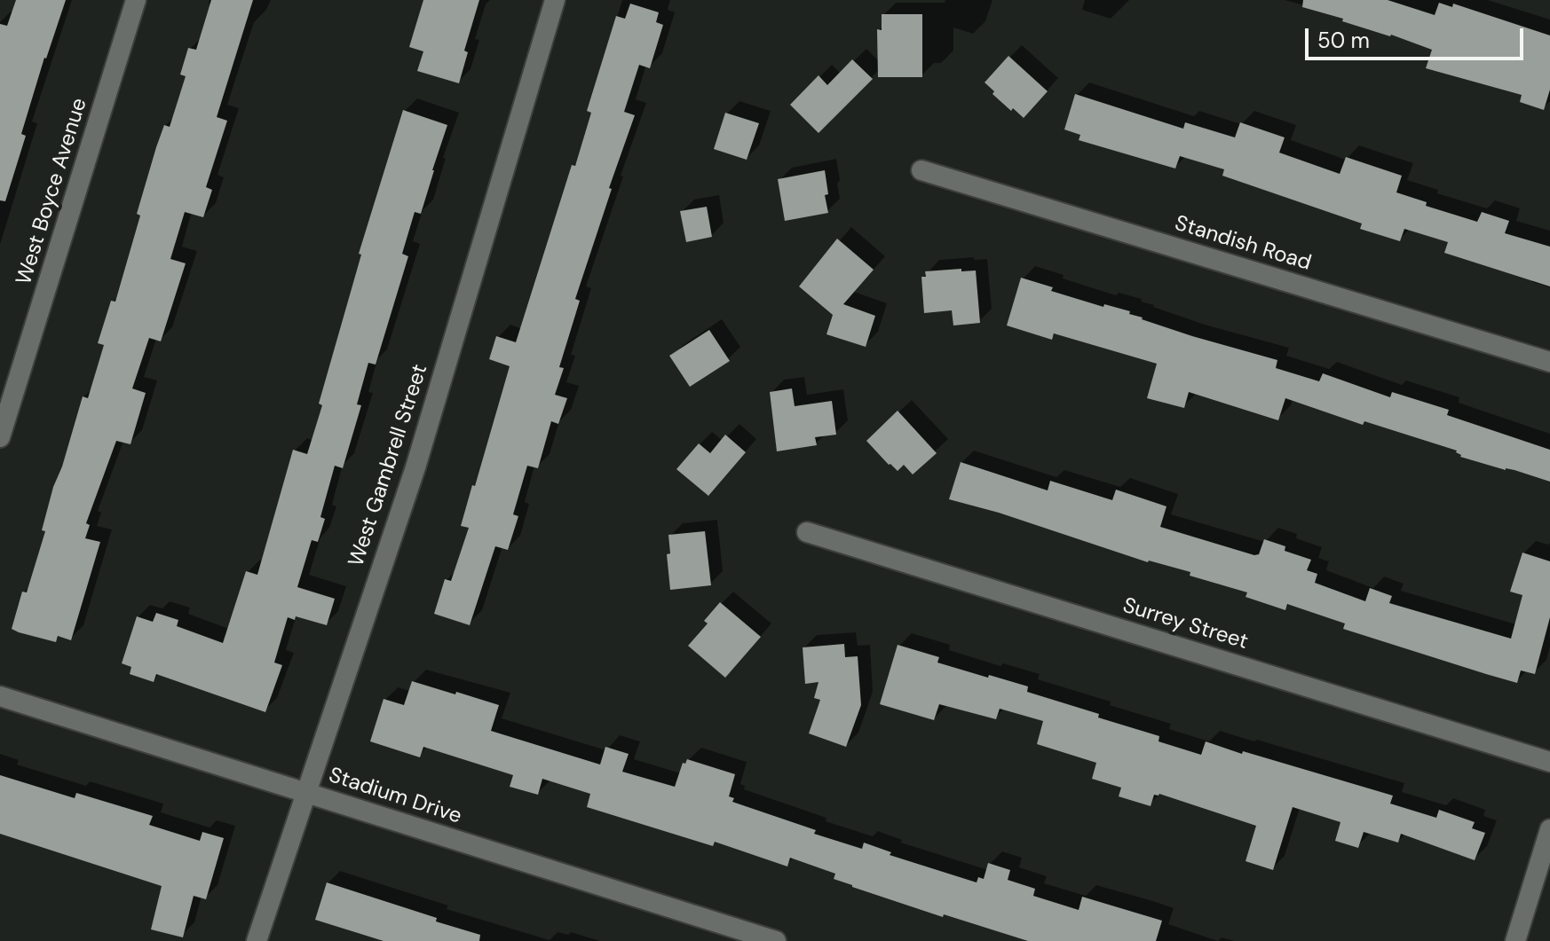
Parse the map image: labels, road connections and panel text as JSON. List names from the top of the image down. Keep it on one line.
{"streets":{"street":["West Boyce Avenue","Standish Road","West Gambrell Street","Surrey Street","Stadium Drive"]},"crossings":[["West Gambrell Street","Stadium Drive"]],"scale_bar":"50 m"}
